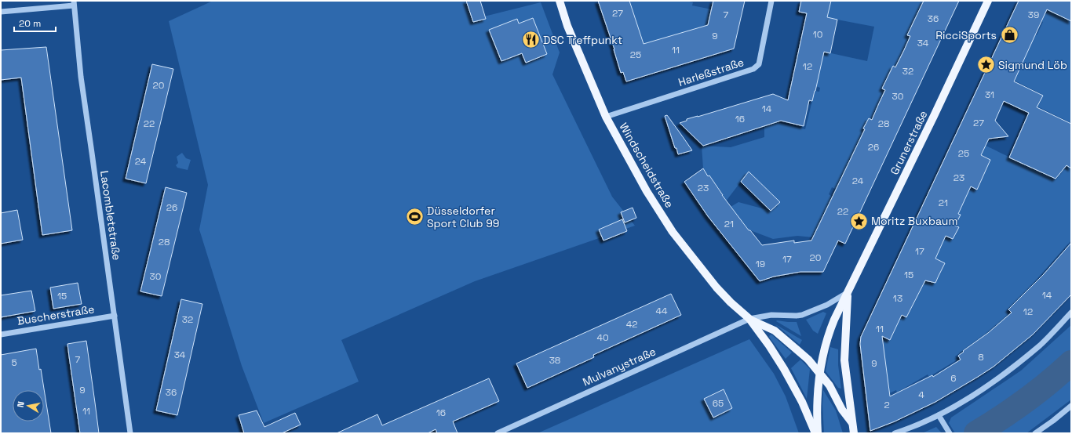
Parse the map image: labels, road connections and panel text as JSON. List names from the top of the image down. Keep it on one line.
{"streets":{"main road":["Grunerstraße","Windscheidstraße"],"street":["Harleßstraße","Lacombletstraße","Buscherstraße","Mulvanystraße"]},"crossings":[["Harleßstraße","Windscheidstraße"],["Grunerstraße","Windscheidstraße"],["Windscheidstraße","Mulvanystraße"],["Lacombletstraße","Buscherstraße"]],"places":{"shop":["RicciSports"],"restaurant":["DSC Treffpunkt"],"place":["Sigmund Löb","Moritz Buxbaum"],"sports":["Düsseldorfer Sport Club 99"]},"house_numbers":["27","7","39","36","10","9","34","11","25","12","32","20","31","30","14","16","27","22","28","26","25","24","23","24","23","21","26","22","21","28","17","20","17","19","15","30","14","15","13","44","12","32","42","11","40","34","8","7","38","5","9","6","9","36","4","65","2","11","16"],"scale_bar":"20 m","north":"left"}
